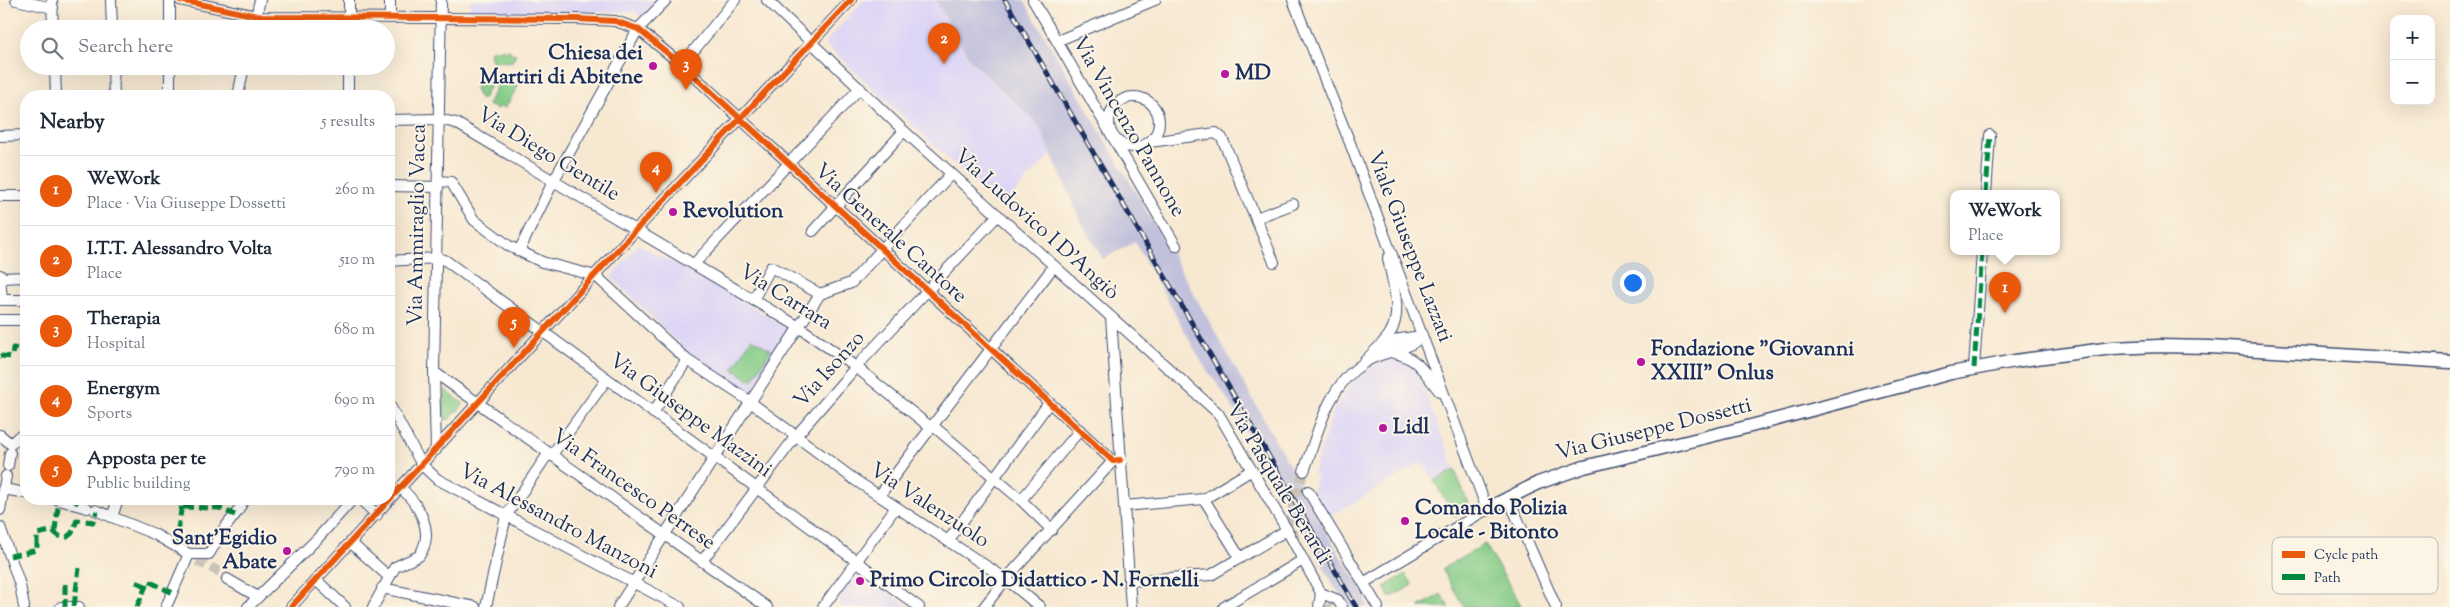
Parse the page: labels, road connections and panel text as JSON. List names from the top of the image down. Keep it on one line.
{"streets":{"main road":["Via Giuseppe Dossetti"],"street":["Via Vincenzo Pannone","Via Diego Gentile","Via Ammiraglio Vacca","Via Ludovico I D'Angiò","Via Generale Cantore","Viale Giuseppe Lazzati","Via Carrara","Via Isonzo","Via Giuseppe Mazzini","Via Pasquale Berardi","Via Francesco Perrese","Via Valenzuolo","Via Alessandro Manzoni"]},"crossings":[["Via Diego Gentile","Via Ammiraglio Vacca"],["Via Diego Gentile","Via Carrara"],["Via Ammiraglio Vacca","Via Giuseppe Mazzini"],["Via Ammiraglio Vacca","Via Francesco Perrese"],["Via Ludovico I D'Angiò","Via Generale Cantore"],["Via Ludovico I D'Angiò","Via Isonzo"],["Via Ludovico I D'Angiò","Via Pasquale Berardi"],["Via Generale Cantore","Via Isonzo"],["Viale Giuseppe Lazzati","Via Giuseppe Dossetti"],["Via Carrara","Via Isonzo"],["Via Isonzo","Via Giuseppe Mazzini"],["Via Isonzo","Via Francesco Perrese"],["Via Isonzo","Via Valenzuolo"]],"places":["Chiesa dei Martiri di Abitene","MD","Revolution","Fondazione \"Giovanni XXIII\" Onlus","Lidl","Comando Polizia Locale - Bitonto","Sant'Egidio Abate","Primo Circolo Didattico - N. Fornelli"],"legend":["Cycle path","Path"],"page":{"map_buttons":["+","−"],"search":"Search here","pins":["2","3","4","1","5"],"heading":["Nearby","5 results"],"list":[{"mark":"1","name":"WeWork","note":"Place · Via Giuseppe Dossetti","value":"260 m"},{"mark":"2","name":"I.T.T. Alessandro Volta","note":"Place","value":"510 m"},{"mark":"3","name":"Therapia","note":"Hospital","value":"680 m"},{"mark":"4","name":"Energym","note":"Sports","value":"690 m"},{"mark":"5","name":"Apposta per te","note":"Public building","value":"790 m"}],"popup":["WeWork","Place"]}}
